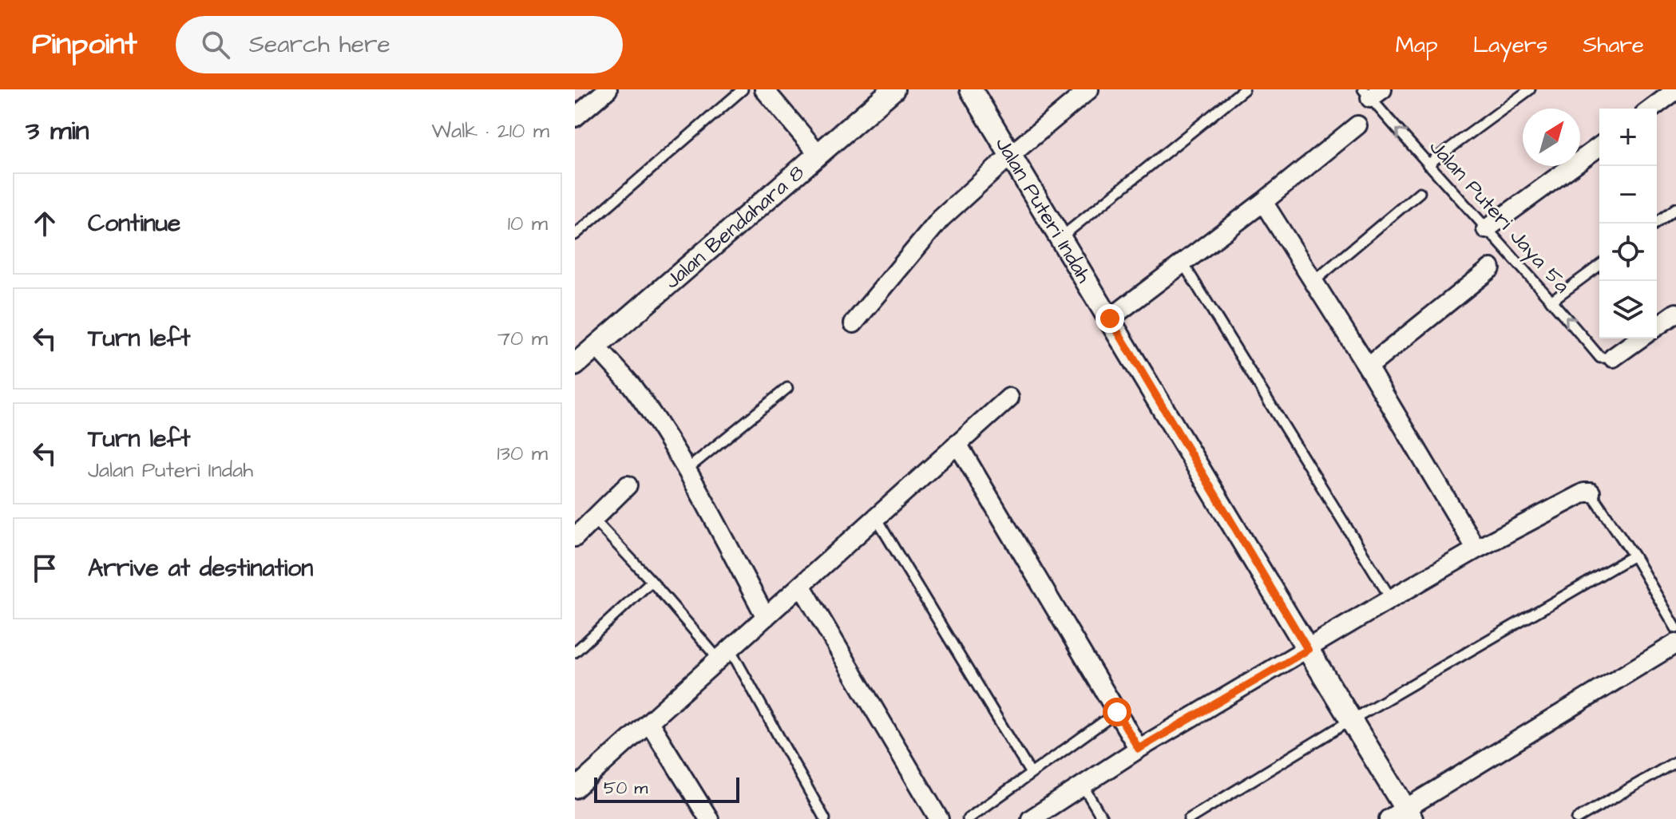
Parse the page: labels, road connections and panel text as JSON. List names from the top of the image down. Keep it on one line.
{"streets":{"street":["Jalan Puteri Indah","Jalan Bendahara 8"],"lane":["Jalan Puteri Jaya 5a"]},"one_way":["Jalan Puteri Jaya 5a"],"scale_bar":"50 m","north":"top right","page":{"header":"Pinpoint","search":"Search here","nav":["Map","Layers","Share"],"heading":["3 min","Walk · 210 m"],"map_buttons":["+","−"],"list":[["Continue","10 m"],["Turn left","70 m"],["Turn left","Jalan Puteri Indah","130 m"],"Arrive at destination"],"scale":"50 m"}}
